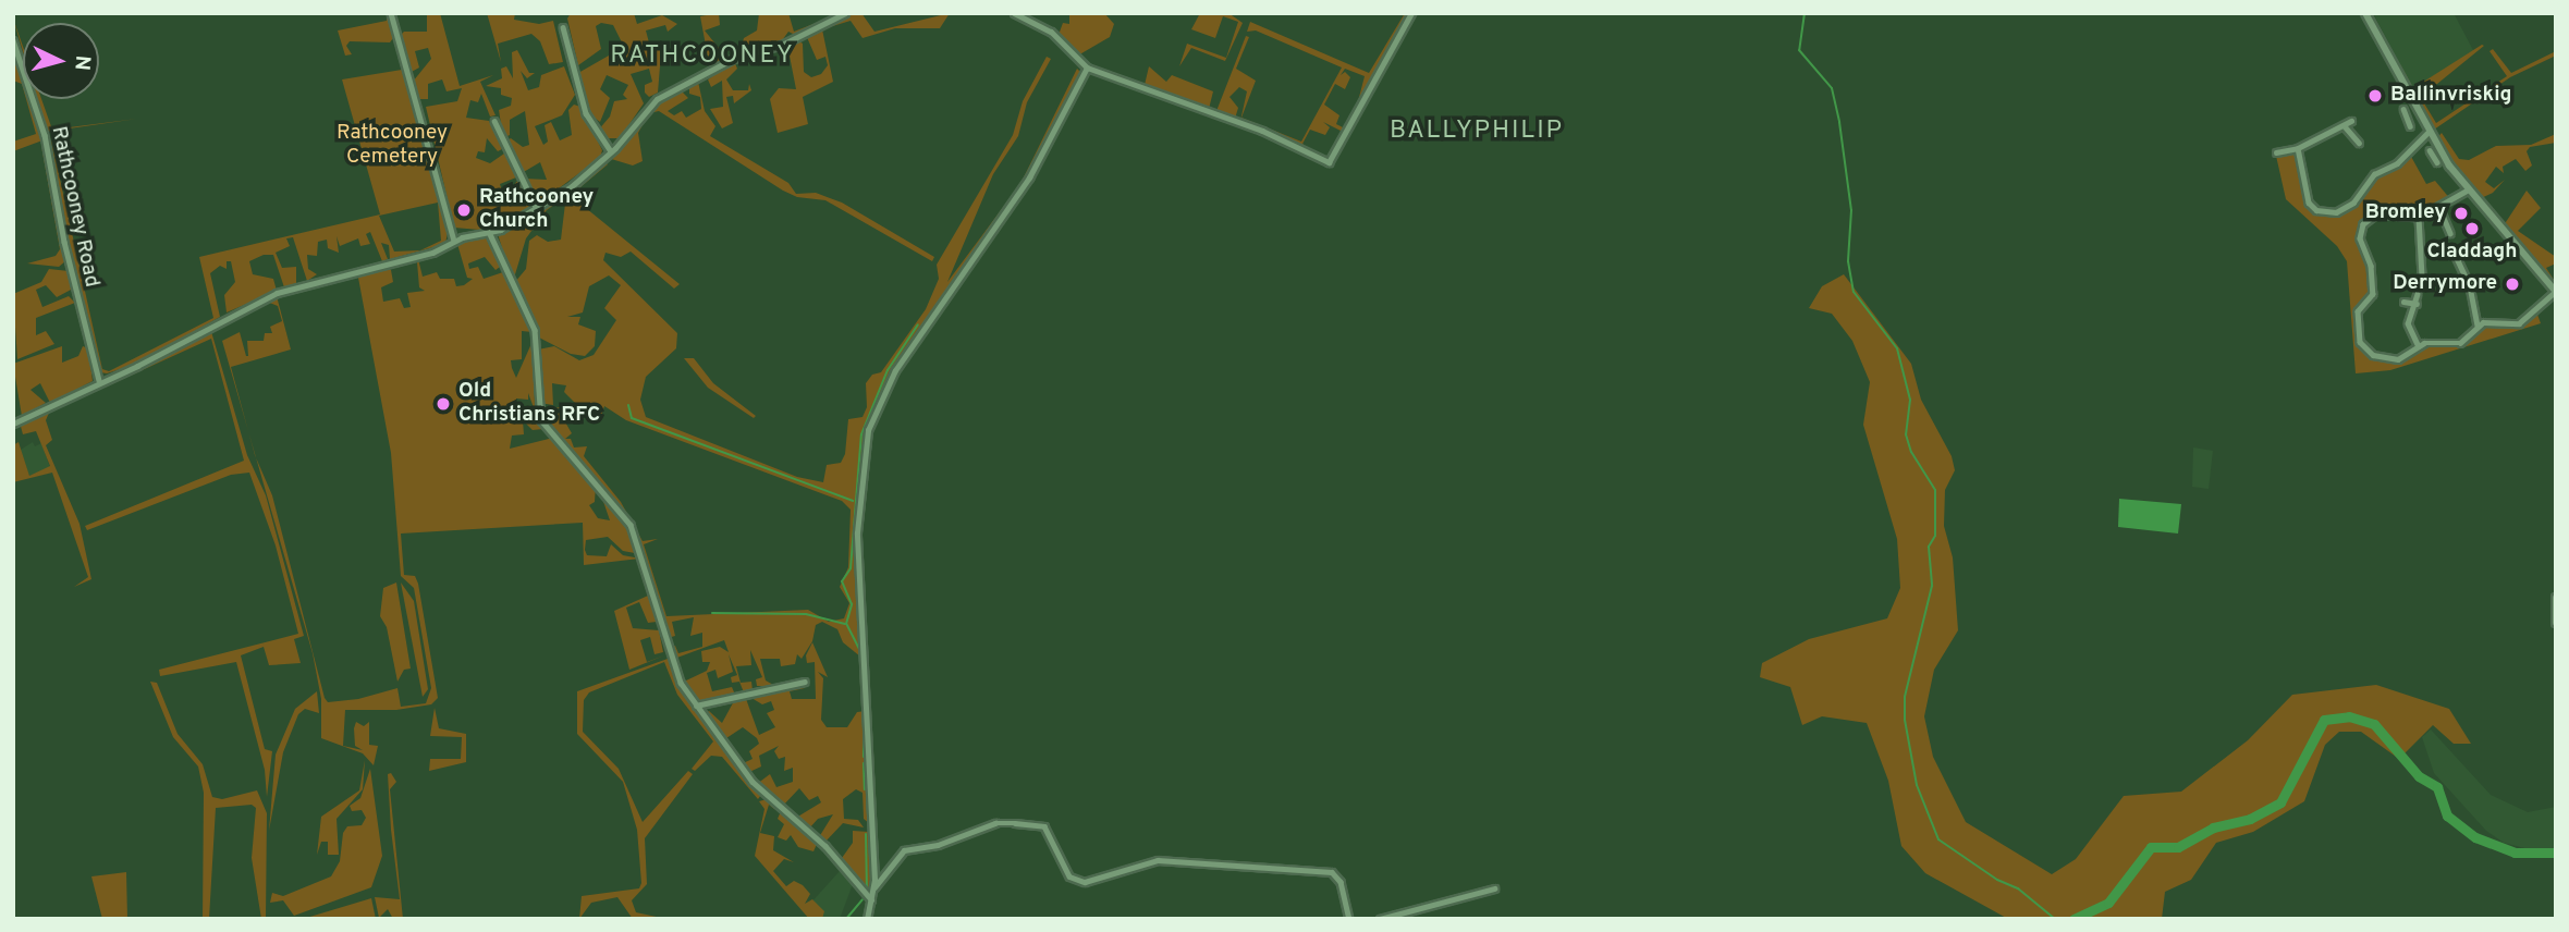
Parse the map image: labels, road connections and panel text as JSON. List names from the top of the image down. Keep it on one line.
{"streets":{"street":["Rathcooney Road"]},"districts":["RATHCOONEY","BALLYPHILIP"],"parks":["Rathcooney Cemetery"],"places":["Ballinvriskig","Rathcooney Church","Bromley","Claddagh","Derrymore","Old Christians RFC"],"north":"right"}
